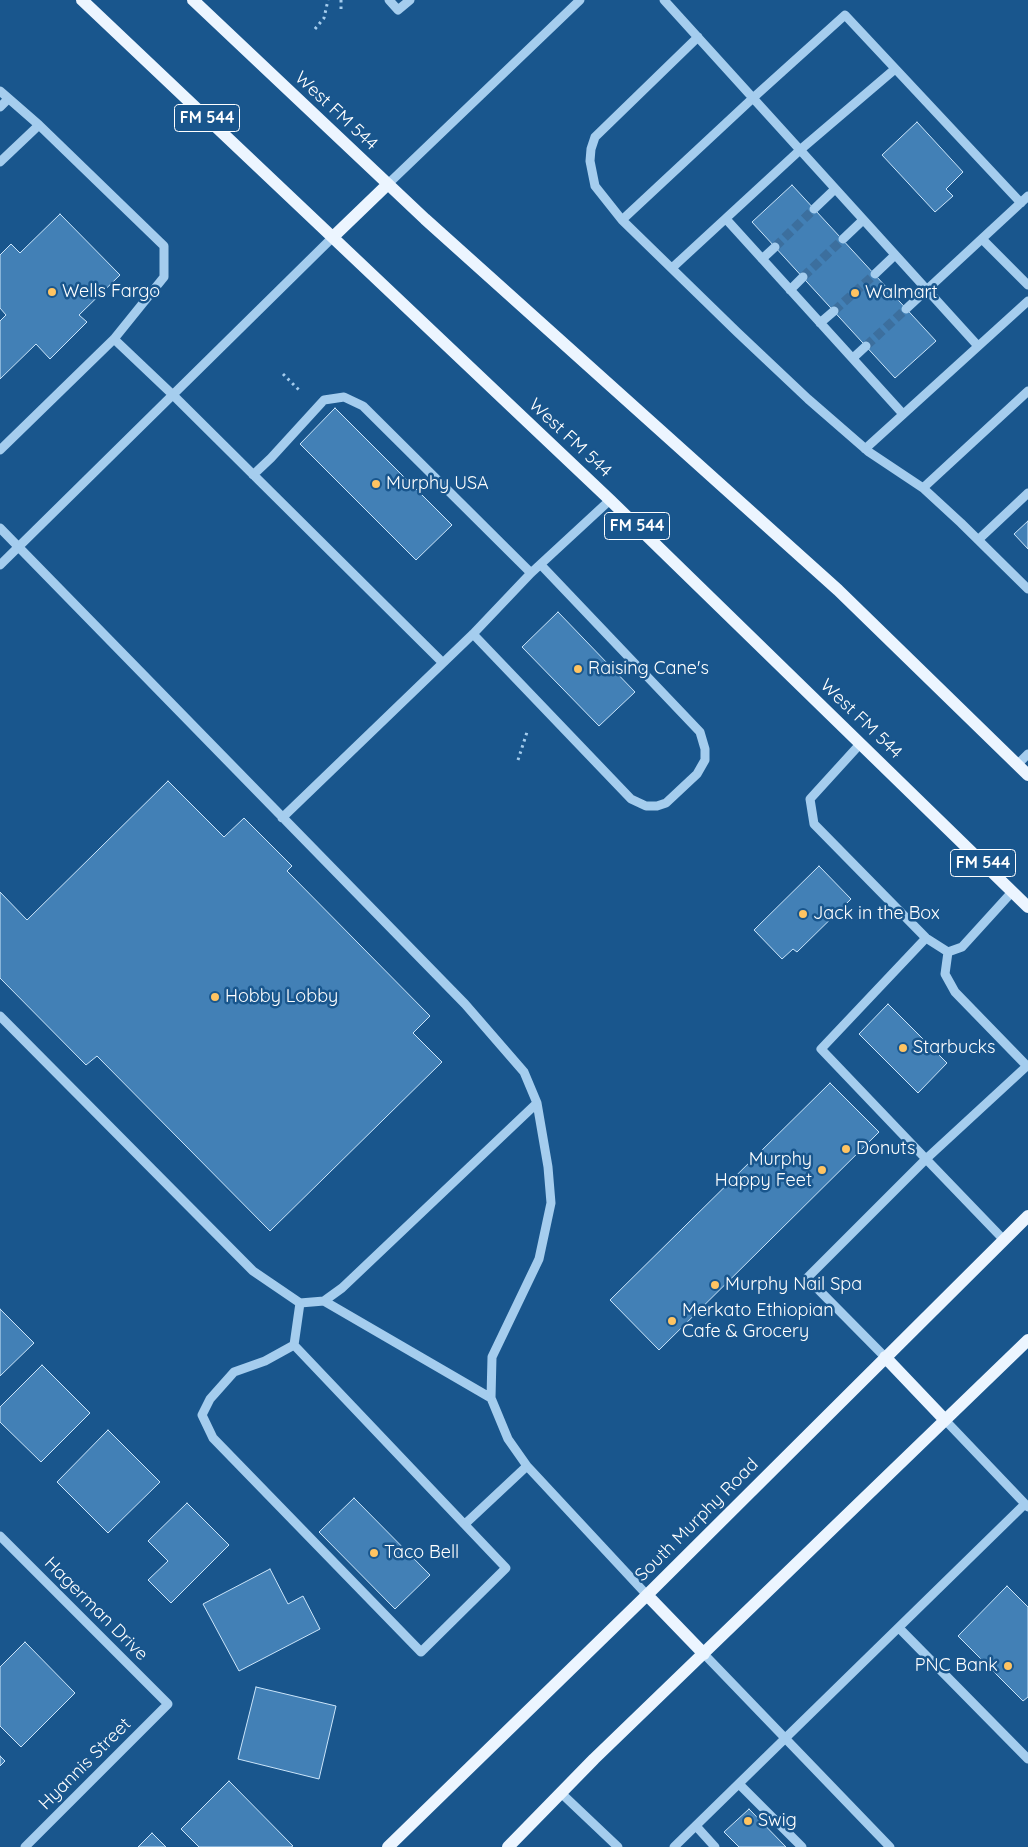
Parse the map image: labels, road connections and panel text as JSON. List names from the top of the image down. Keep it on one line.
{"streets":{"main road":["West FM 544","FM 544","South Murphy Road"],"street":["Hagerman Drive","Hyannis Street"]},"crossings":[["Hagerman Drive","Hyannis Street"]],"places":["Wells Fargo","Walmart","Murphy USA","Raising Cane's","Jack in the Box","Hobby Lobby","Starbucks","Donuts","Murphy Happy Feet","Murphy Nail Spa","Merkato Ethiopian Cafe & Grocery","Taco Bell","PNC Bank","Swig"]}
